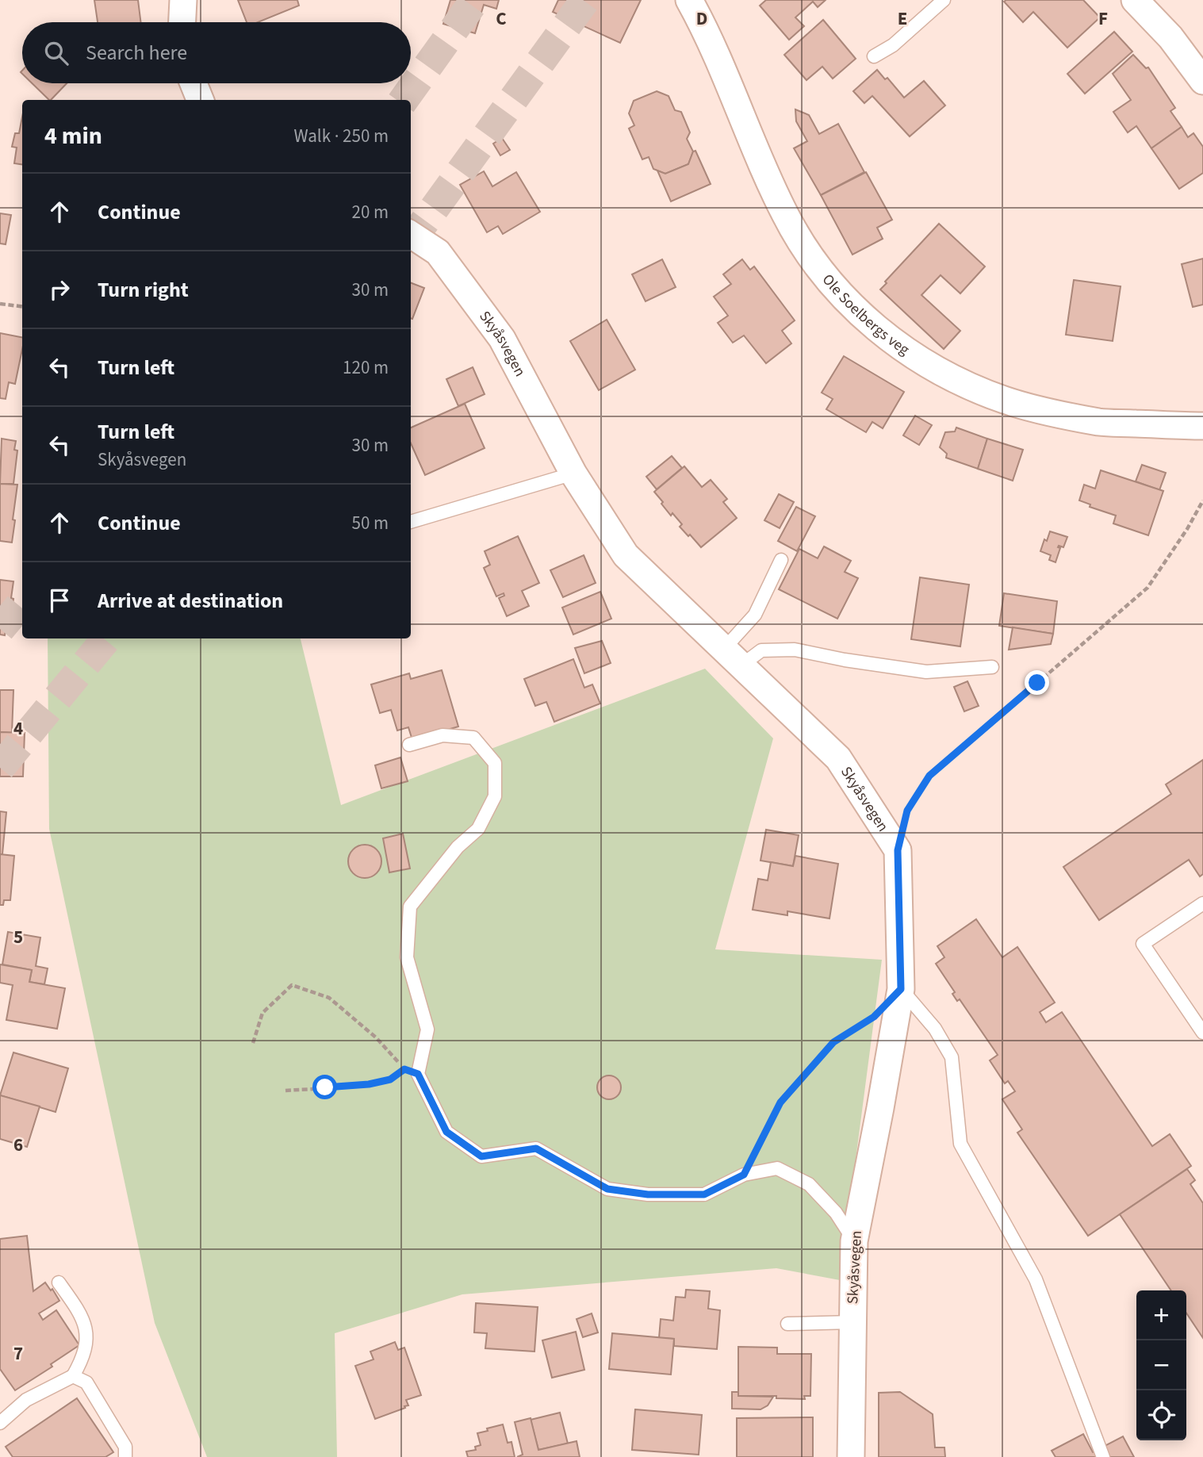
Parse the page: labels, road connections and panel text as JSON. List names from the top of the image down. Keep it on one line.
{"streets":{"street":["Ole Soelbergs veg","Skyåsvegen"]},"page":{"search":"Search here","heading":["4 min","Walk · 250 m"],"list":[["Continue","20 m"],["Turn right","30 m"],["Turn left","120 m"],["Turn left","Skyåsvegen","30 m"],["Continue","50 m"],"Arrive at destination"],"map_buttons":["+","−"]},"grid":{"columns":["C","D","E","F"],"rows":["4","5","6","7"]}}
